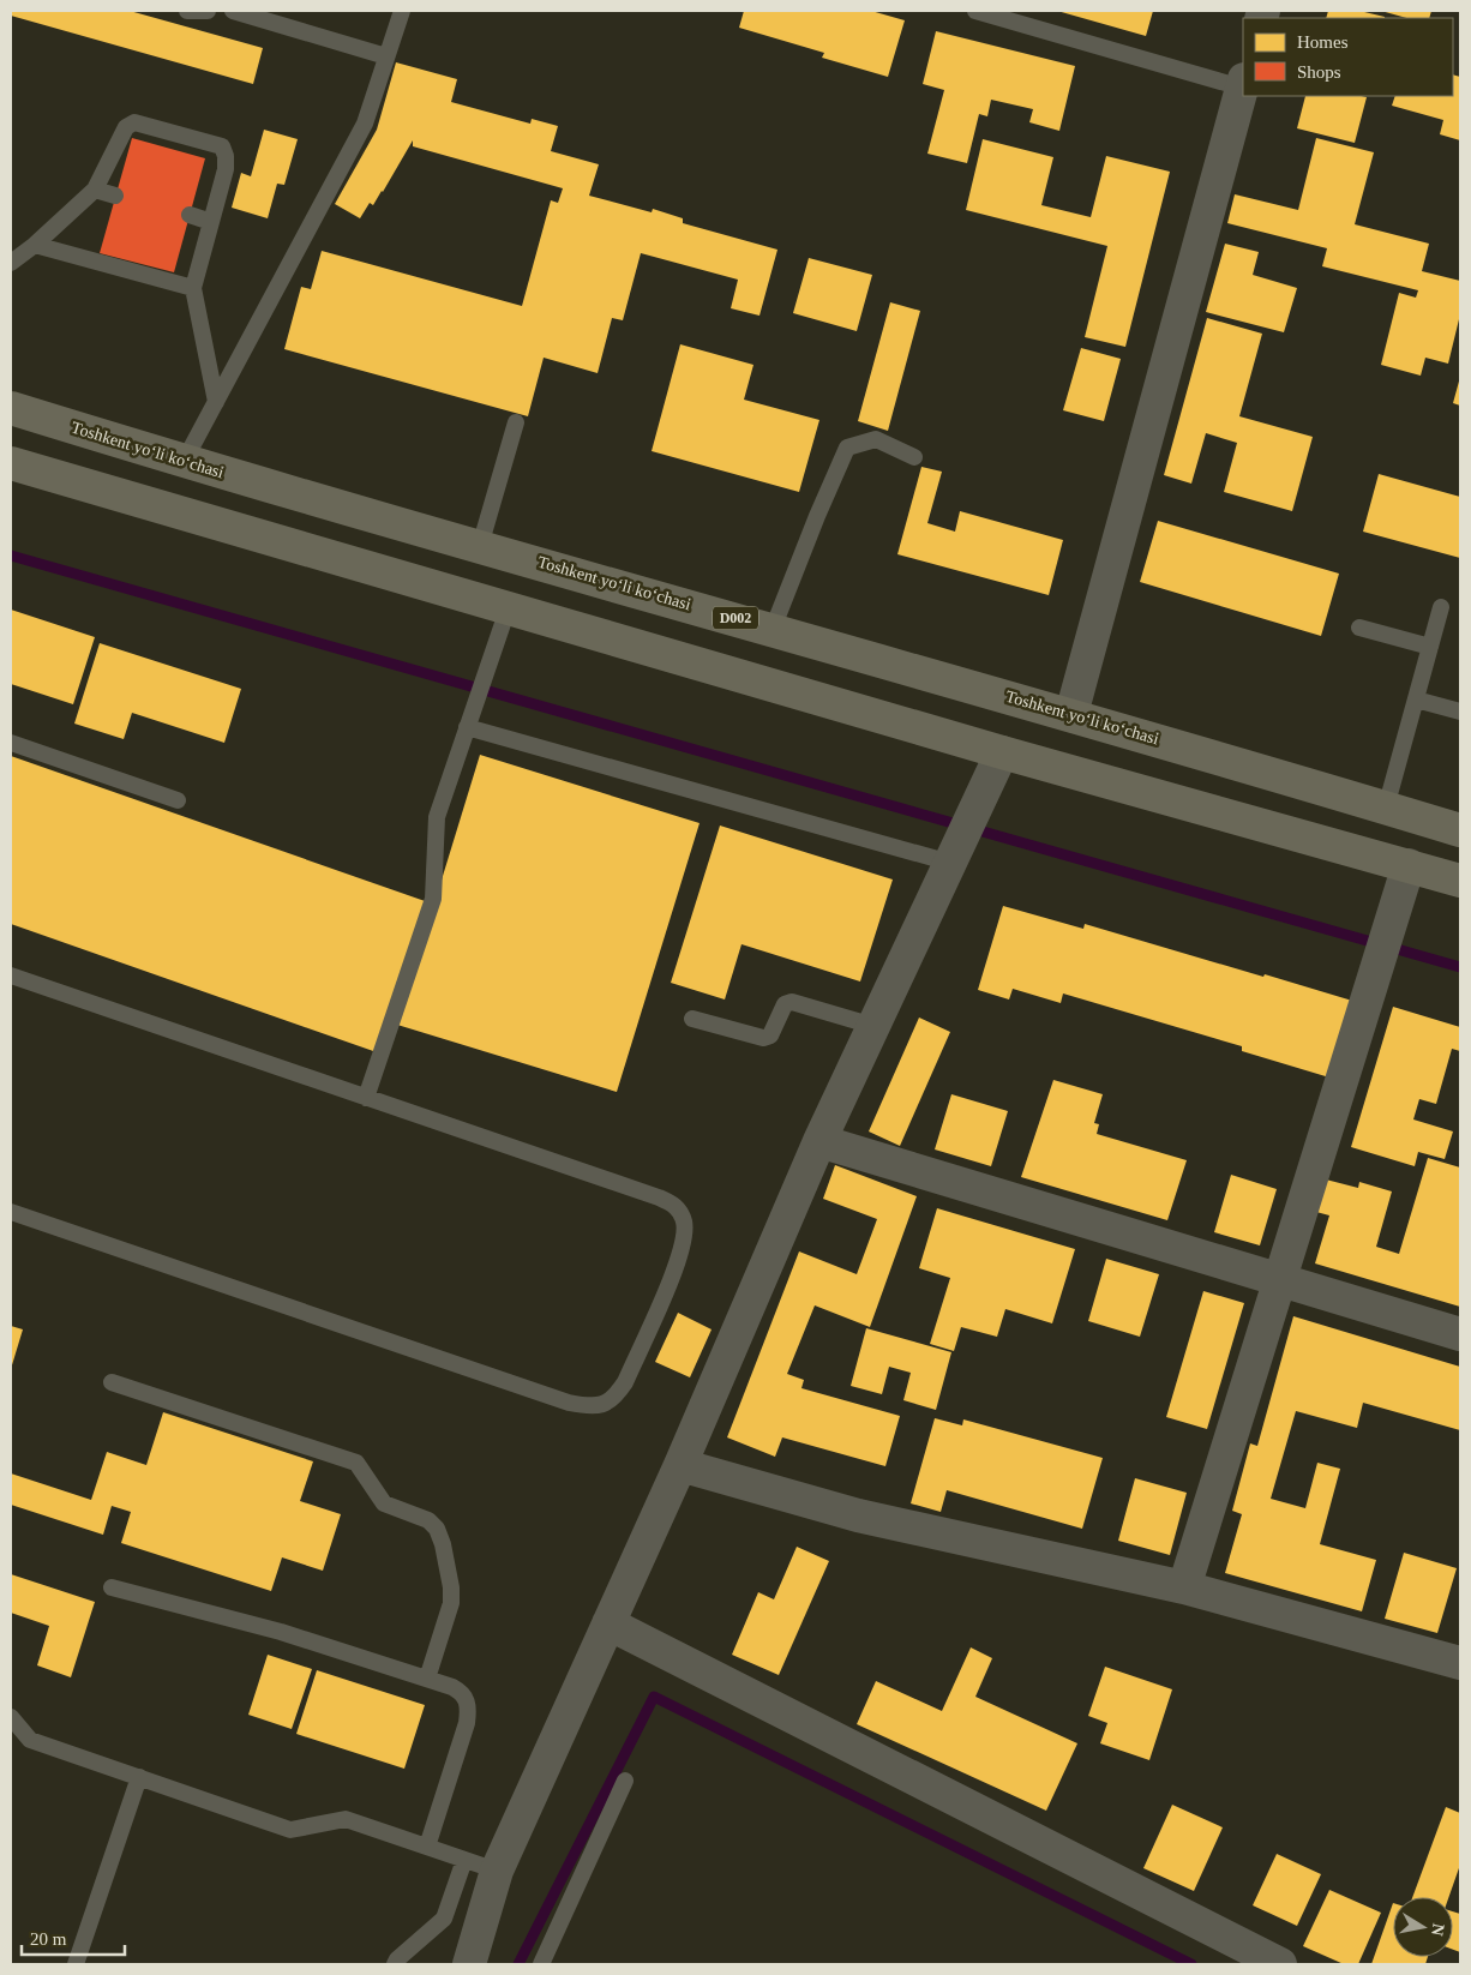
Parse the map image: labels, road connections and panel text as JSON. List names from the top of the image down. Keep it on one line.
{"streets":{"highway":["Toshkent yo‘li ko‘chasi","D002"]},"legend":["Homes","Shops"],"scale_bar":"20 m","north":"right"}
